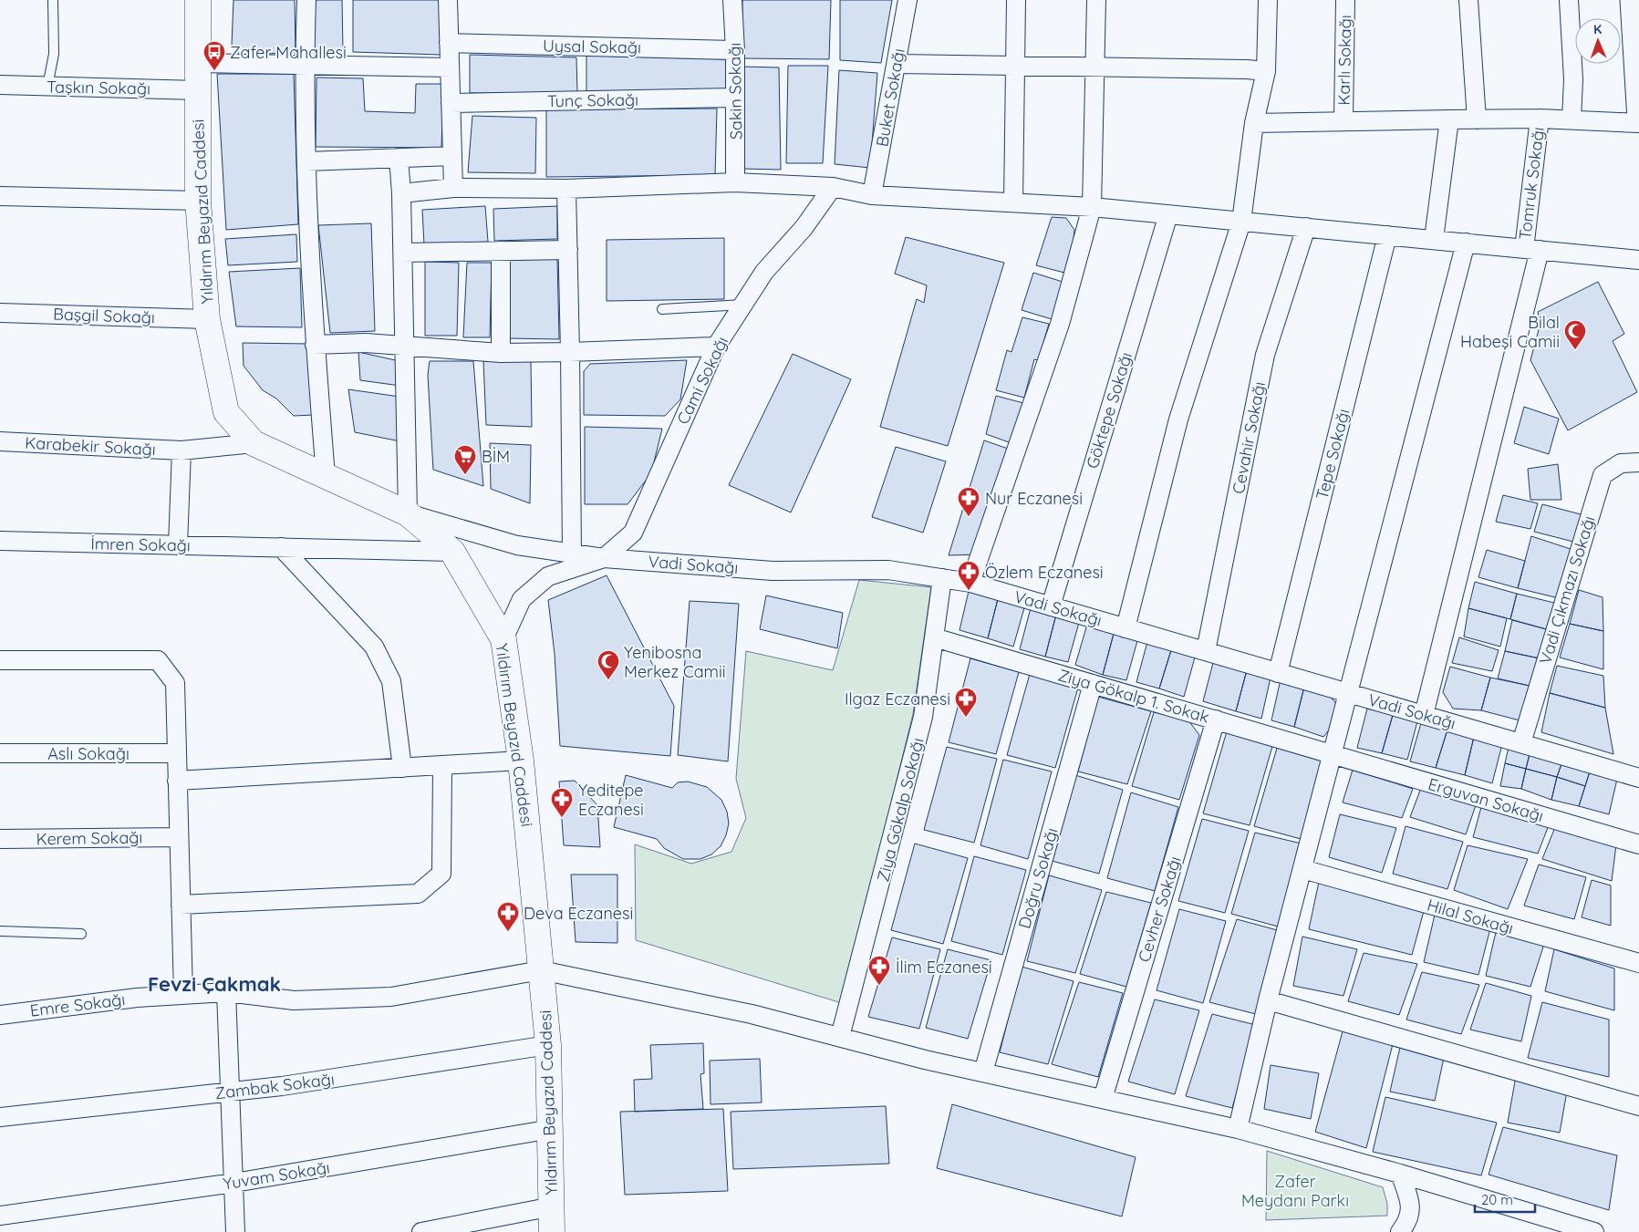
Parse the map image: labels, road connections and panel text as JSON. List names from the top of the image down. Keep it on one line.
{"streets":{"main road":["Yıldırım Beyazıd Caddesi"],"street":["Uysal Sokağı","Karlı Sokağı","Taşkın Sokağı","Sakin Sokağı","Buket Sokağı","Tunç Sokağı","Tomruk Sokağı","Başgil Sokağı","Cami Sokağı","Göktepe Sokağı","Cevahir Sokağı","Karabekir Sokağı","Tepe Sokağı","İmren Sokağı","Vadi Sokağı","Vadi Çıkmazı Sokağı","Ziya Gökalp 1. Sokak","Aslı Sokağı","Erguvan Sokağı","Ziya Gökalp Sokağı","Kerem Sokağı","Doğru Sokağı","Cevher Sokağı","Hilal Sokağı","Emre Sokağı","Zambak Sokağı","Yuvam Sokağı"]},"crossings":[["Uysal Sokağı","Sakin Sokağı"],["Taşkın Sokağı","Yıldırım Beyazıd Caddesi"],["Sakin Sokağı","Tunç Sokağı"],["Tomruk Sokağı","Vadi Sokağı"],["Yıldırım Beyazıd Caddesi","Başgil Sokağı"],["Yıldırım Beyazıd Caddesi","Karabekir Sokağı"],["Yıldırım Beyazıd Caddesi","İmren Sokağı"],["Yıldırım Beyazıd Caddesi","Vadi Sokağı"],["Yıldırım Beyazıd Caddesi","Emre Sokağı"],["Yıldırım Beyazıd Caddesi","Zambak Sokağı"],["Yıldırım Beyazıd Caddesi","Yuvam Sokağı"],["Cami Sokağı","Vadi Sokağı"],["Göktepe Sokağı","Vadi Sokağı"],["Cevahir Sokağı","Vadi Sokağı"],["Tepe Sokağı","Vadi Sokağı"],["Vadi Sokağı","Vadi Çıkmazı Sokağı"],["Vadi Sokağı","Ziya Gökalp Sokağı"],["Ziya Gökalp 1. Sokak","Erguvan Sokağı"],["Ziya Gökalp 1. Sokak","Ziya Gökalp Sokağı"],["Ziya Gökalp 1. Sokak","Doğru Sokağı"],["Ziya Gökalp 1. Sokak","Cevher Sokağı"]],"districts":["Fevzi Çakmak"],"parks":["Zafer Meydanı Parkı"],"places":{"bus stop":["Zafer Mahallesi"],"mosque":["Bilal Habeşi Camii","Yenibosna Merkez Camii"],"supermarket":["BİM"],"pharmacy":["Nur Eczanesi","Özlem Eczanesi","Ilgaz Eczanesi","Yeditepe Eczanesi","Deva Eczanesi","İlim Eczanesi"]},"scale_bar":"20 m","north":"top"}
